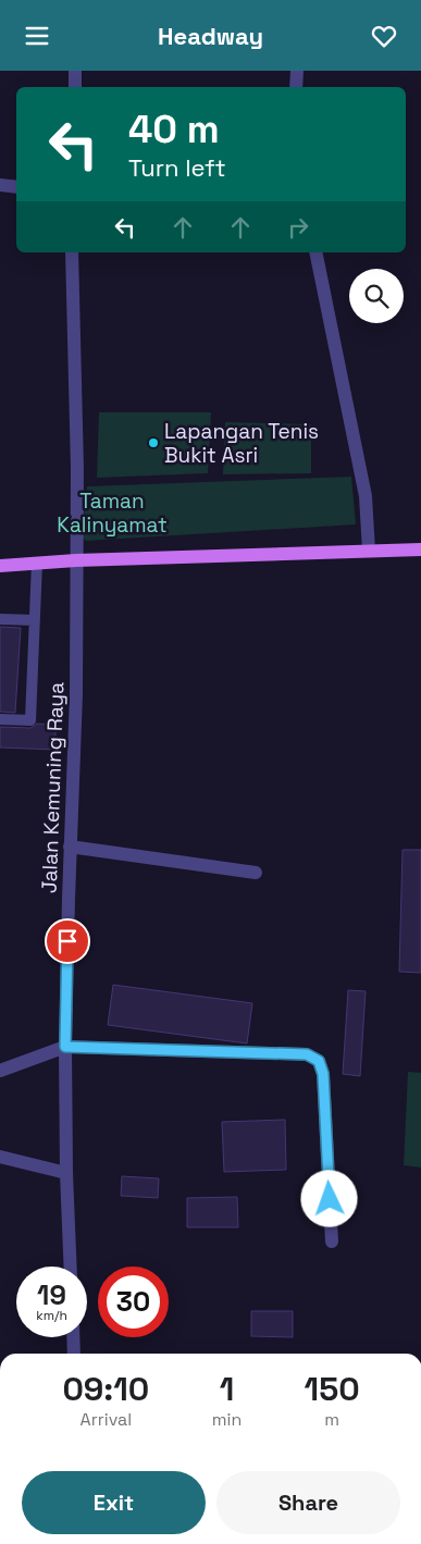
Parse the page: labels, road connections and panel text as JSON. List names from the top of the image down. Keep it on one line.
{"streets":{"street":["Jalan Kemuning Raya"]},"parks":["Taman Kalinyamat"],"places":["Lapangan Tenis Bukit Asri"],"page":{"header":"Headway","turn":["40 m","Turn left"],"speed":"19 km/h","limit":"30","eta":["09:10","Arrival","1","min","150","m"],"buttons":["Exit","Share"]}}
